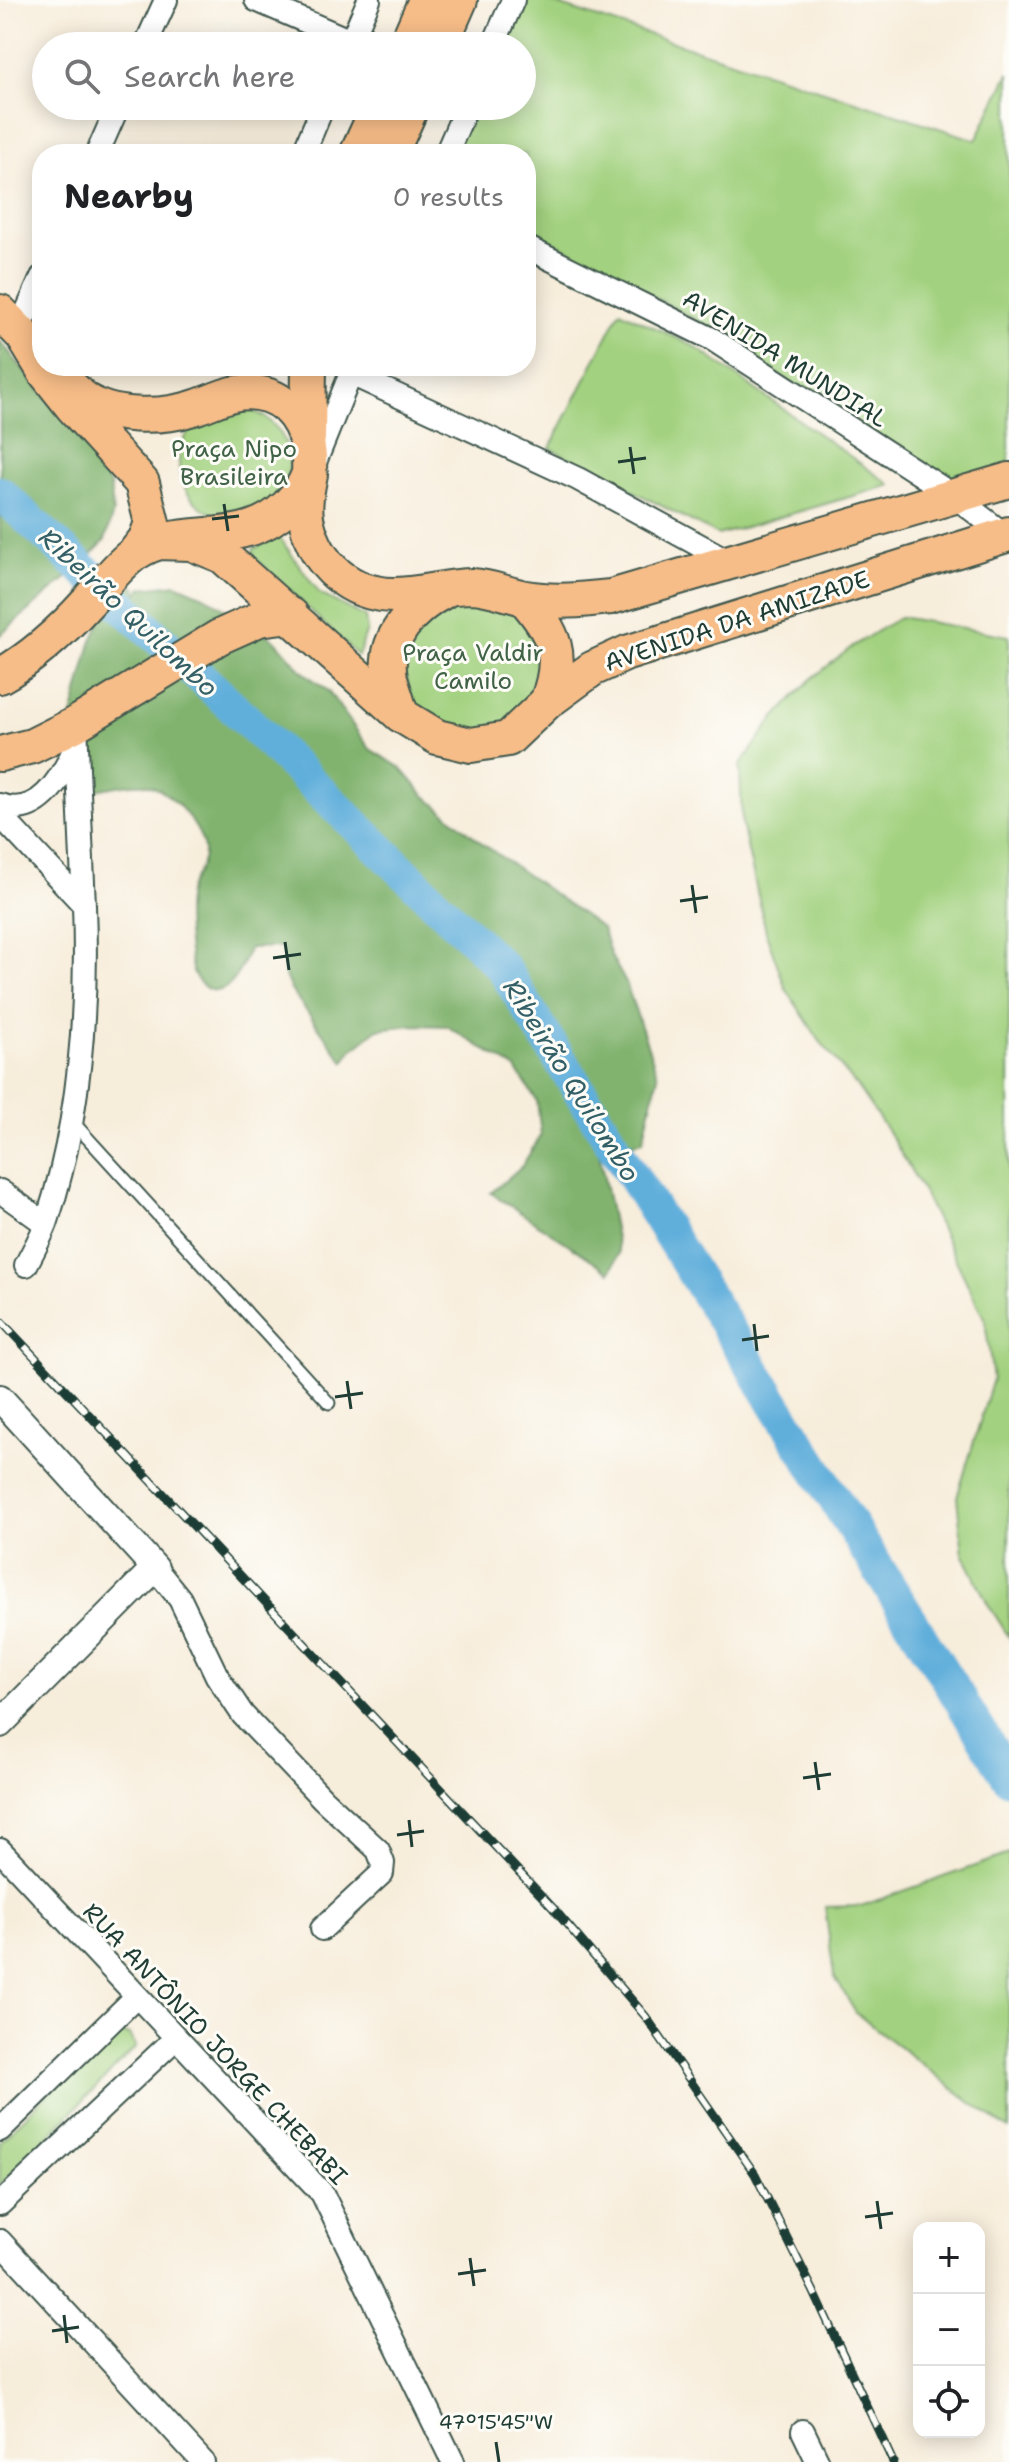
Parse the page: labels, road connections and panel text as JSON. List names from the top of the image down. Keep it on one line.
{"streets":{"main road":["AVENIDA DA AMIZADE"],"street":["AVENIDA MUNDIAL","RUA ANTÔNIO JORGE CHEBABI"]},"crossings":[["AVENIDA MUNDIAL","AVENIDA DA AMIZADE"]],"water":["Ribeirão Quilombo"],"parks":["Praça Nipo Brasileira","Praça Valdir Camilo"],"page":{"search":"Search here","heading":["Nearby","0 results"],"map_buttons":["+","−"]},"coordinates":["47°15'45\"W"]}
